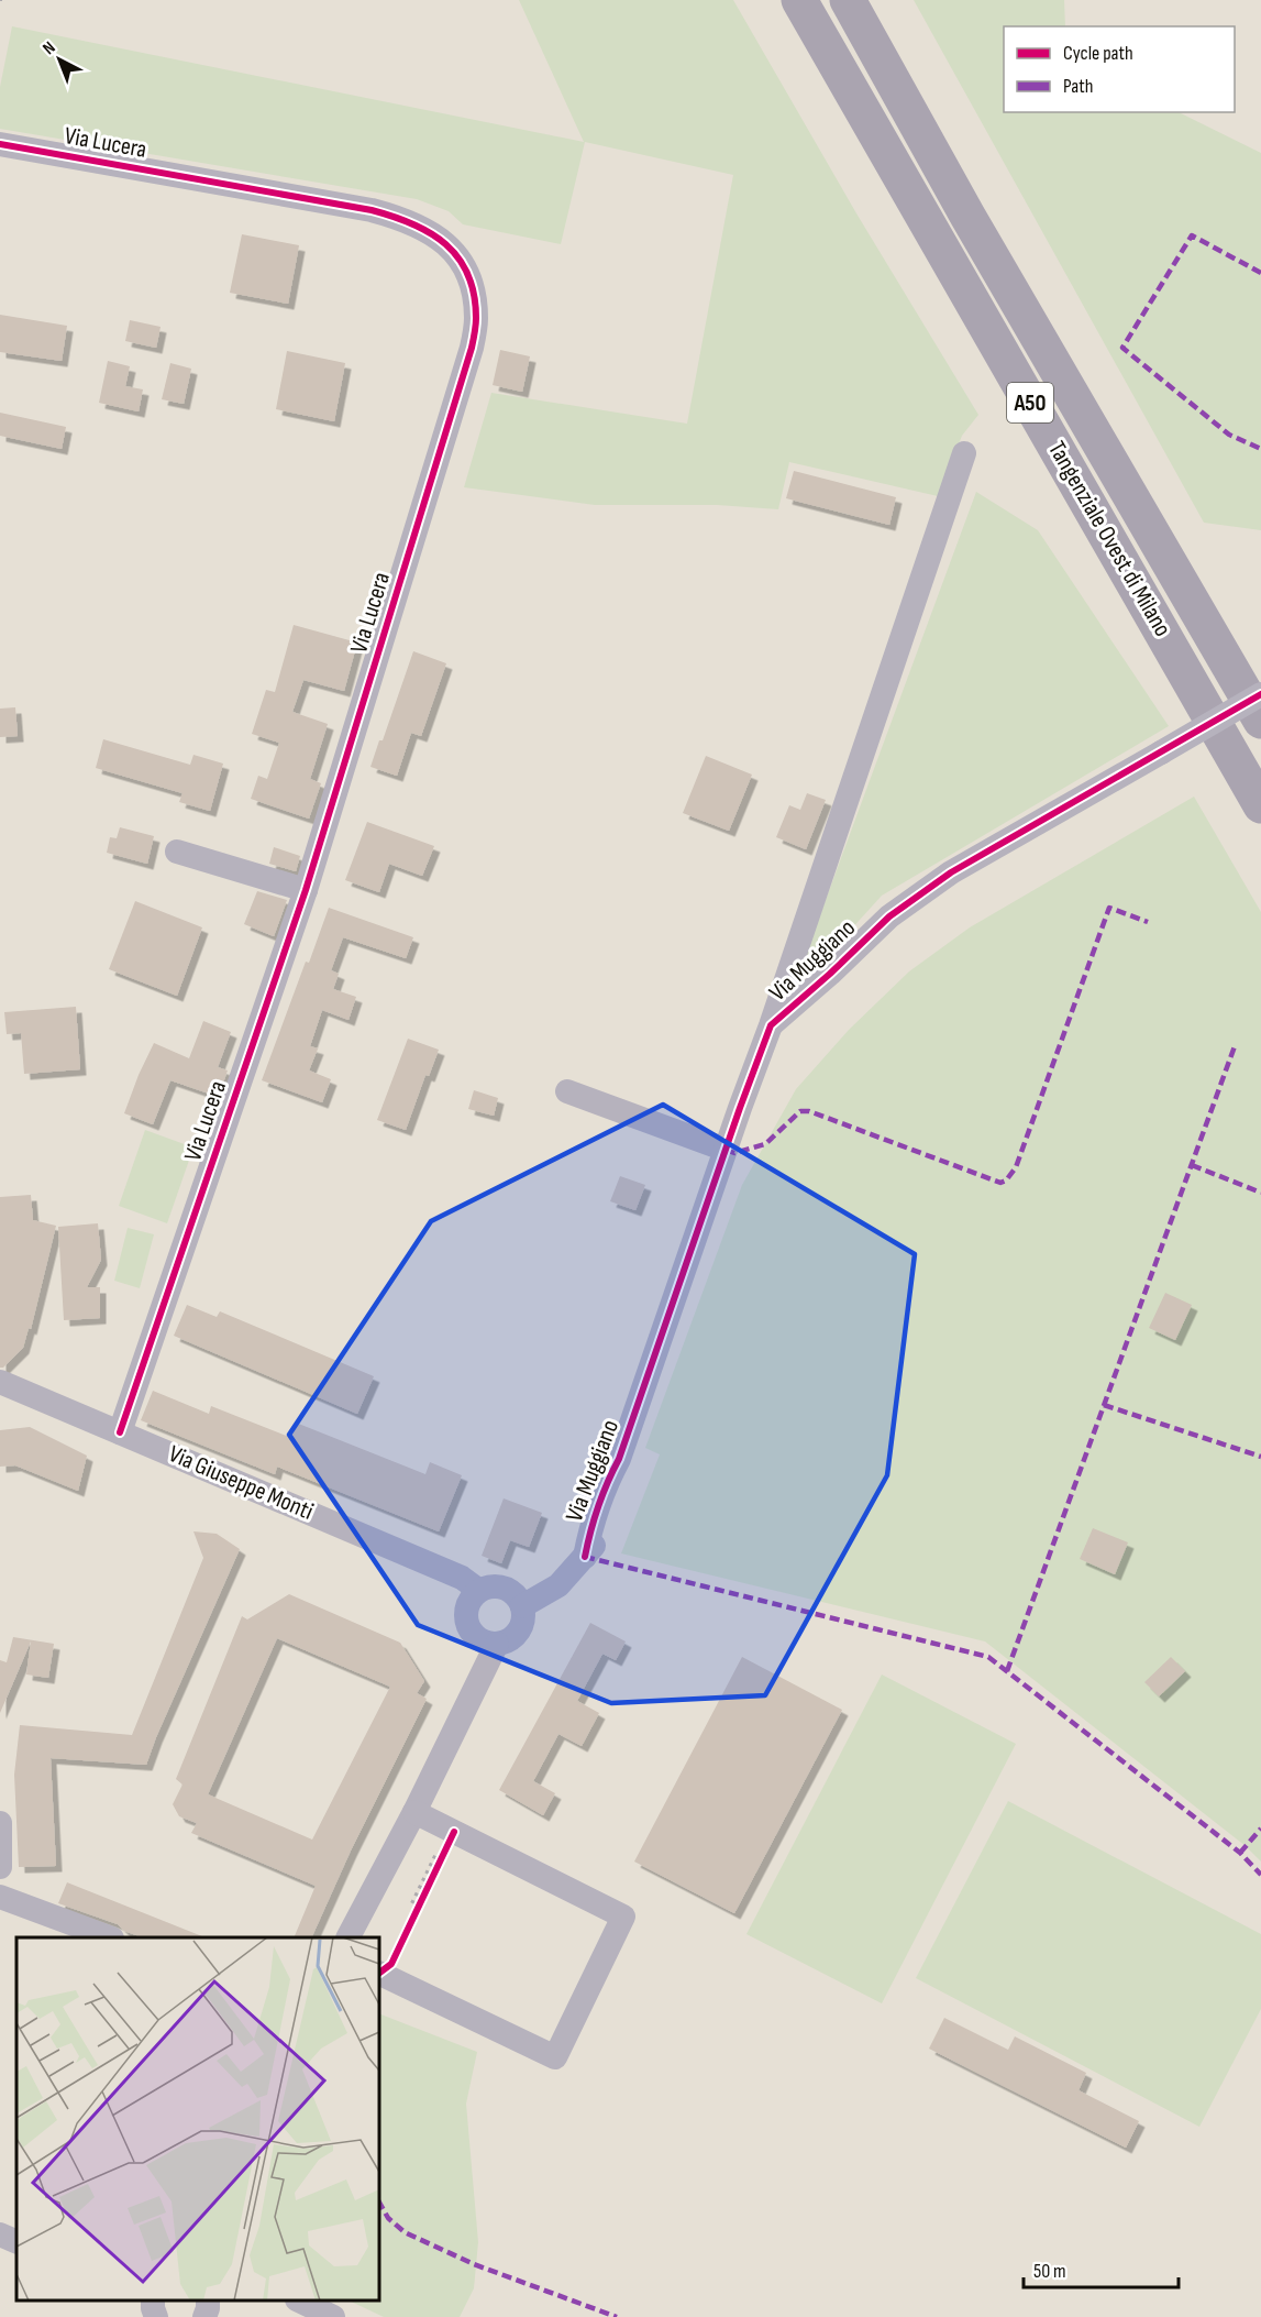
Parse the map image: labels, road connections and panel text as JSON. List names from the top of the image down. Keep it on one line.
{"streets":{"highway":["A50","Tangenziale Ovest di Milano"],"street":["Via Lucera","Via Muggiano","Via Giuseppe Monti"]},"crossings":[["Via Lucera","Via Giuseppe Monti"],["Via Muggiano","Via Giuseppe Monti"]],"legend":["Cycle path","Path"],"scale_bar":"50 m","north":"top left"}
